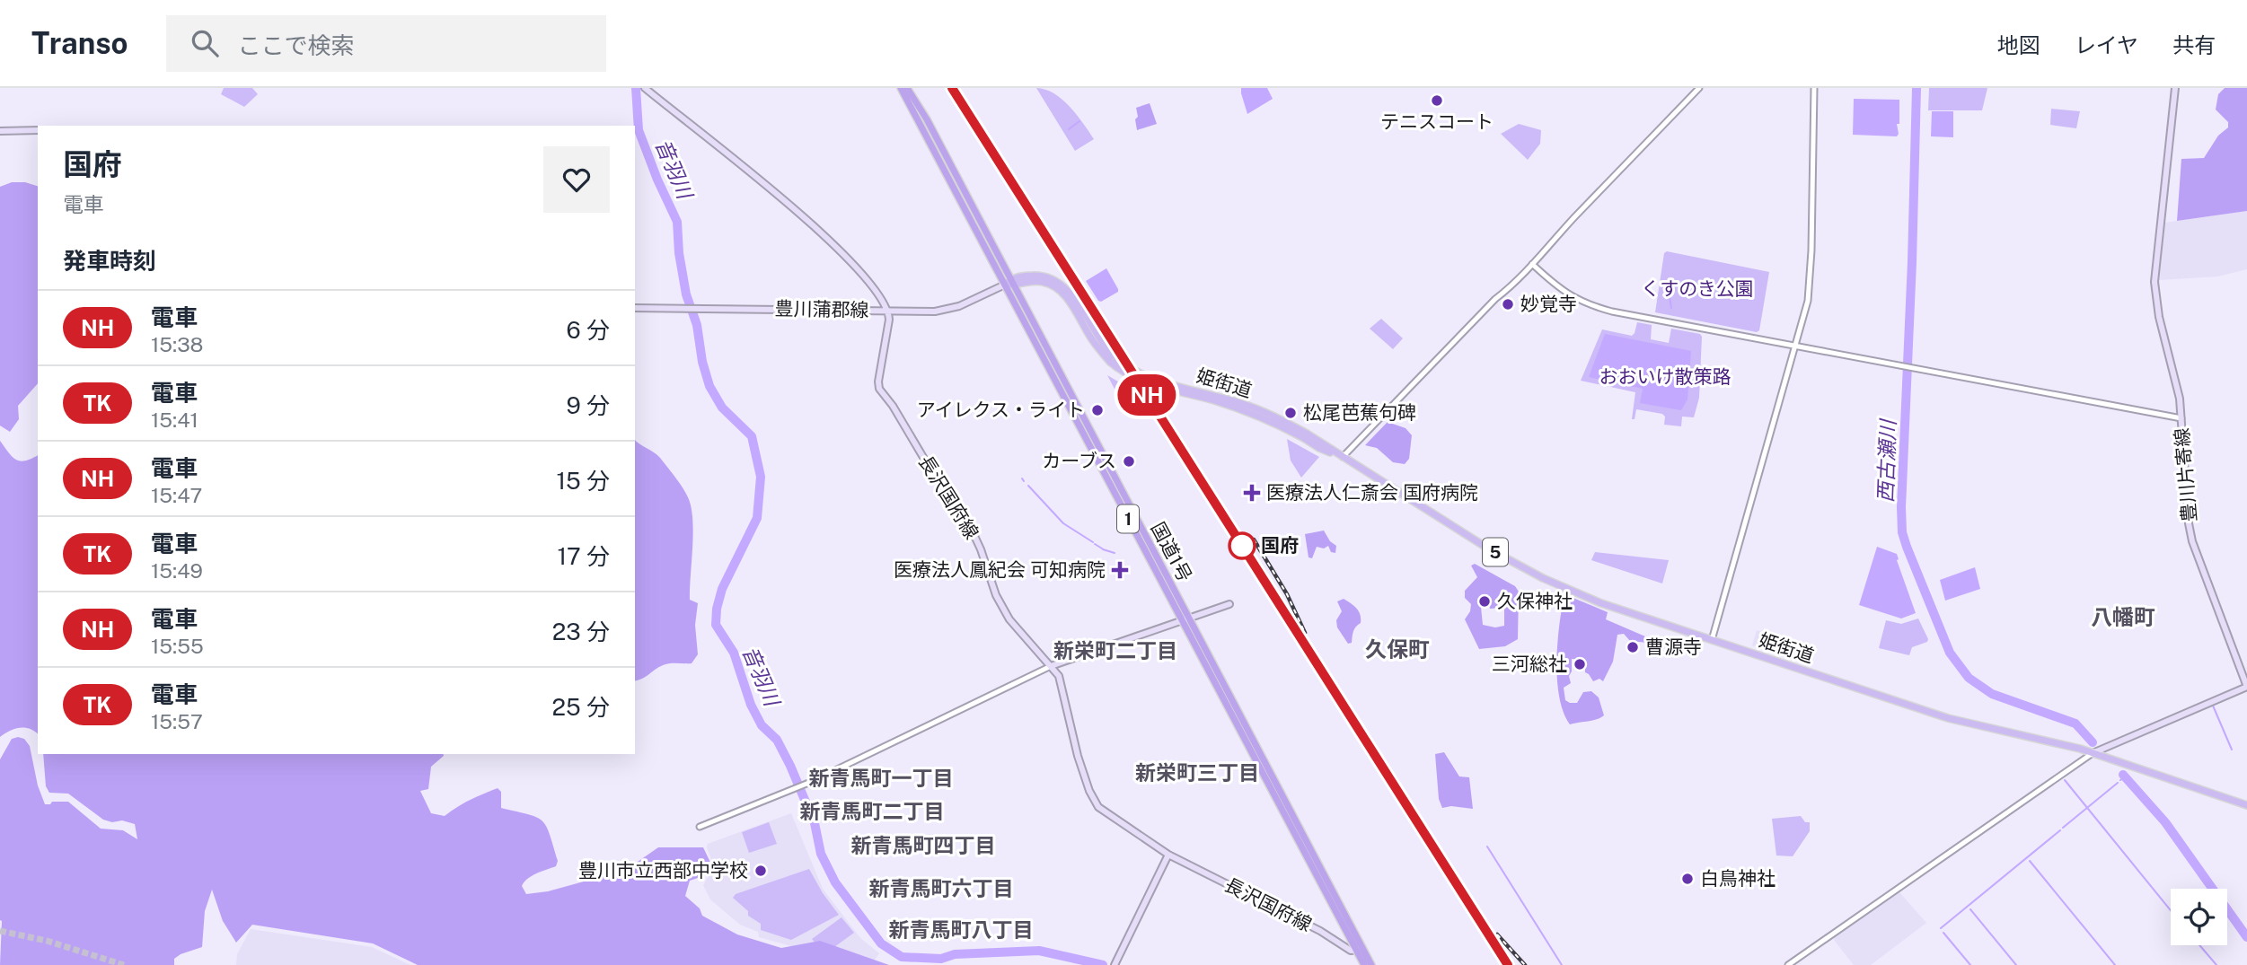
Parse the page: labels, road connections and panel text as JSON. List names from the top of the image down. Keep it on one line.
{"streets":{"highway":["1","国道1号"],"main road":["豊川蒲郡線","姫街道","豊川片寄線","長沢国府線","5"]},"crossings":[["豊川蒲郡線","姫街道"],["豊川蒲郡線","長沢国府線"],["豊川蒲郡線","国道1号"],["姫街道","豊川片寄線"],["姫街道","国道1号"],["長沢国府線","国道1号"]],"districts":["八幡町","久保町","新栄町二丁目","新栄町三丁目","新青馬町一丁目","新青馬町二丁目","新青馬町四丁目","新青馬町六丁目","新青馬町八丁目"],"water":["音羽川","西古瀬川"],"parks":["くすのき公園","おおいけ散策路"],"places":{"other":["テニスコート","妙覚寺","アイレクス・ライト","松尾芭蕉句碑","カーブス","国府","久保神社","曹源寺","三河総社","豊川市立西部中学校","白鳥神社"],"health":["医療法人仁斎会 国府病院","医療法人鳳紀会 可知病院"]},"page":{"header":"Transo","search":"ここで検索","nav":["地図","レイヤ","共有"],"on_map":"NH","heading":[["国府","電車"],"発車時刻"],"list":[{"mark":"NH","name":"電車","note":"15:38","value":"6 分"},{"mark":"TK","name":"電車","note":"15:41","value":"9 分"},{"mark":"NH","name":"電車","note":"15:47","value":"15 分"},{"mark":"TK","name":"電車","note":"15:49","value":"17 分"},{"mark":"NH","name":"電車","note":"15:55","value":"23 分"},{"mark":"TK","name":"電車","note":"15:57","value":"25 分"}]}}
